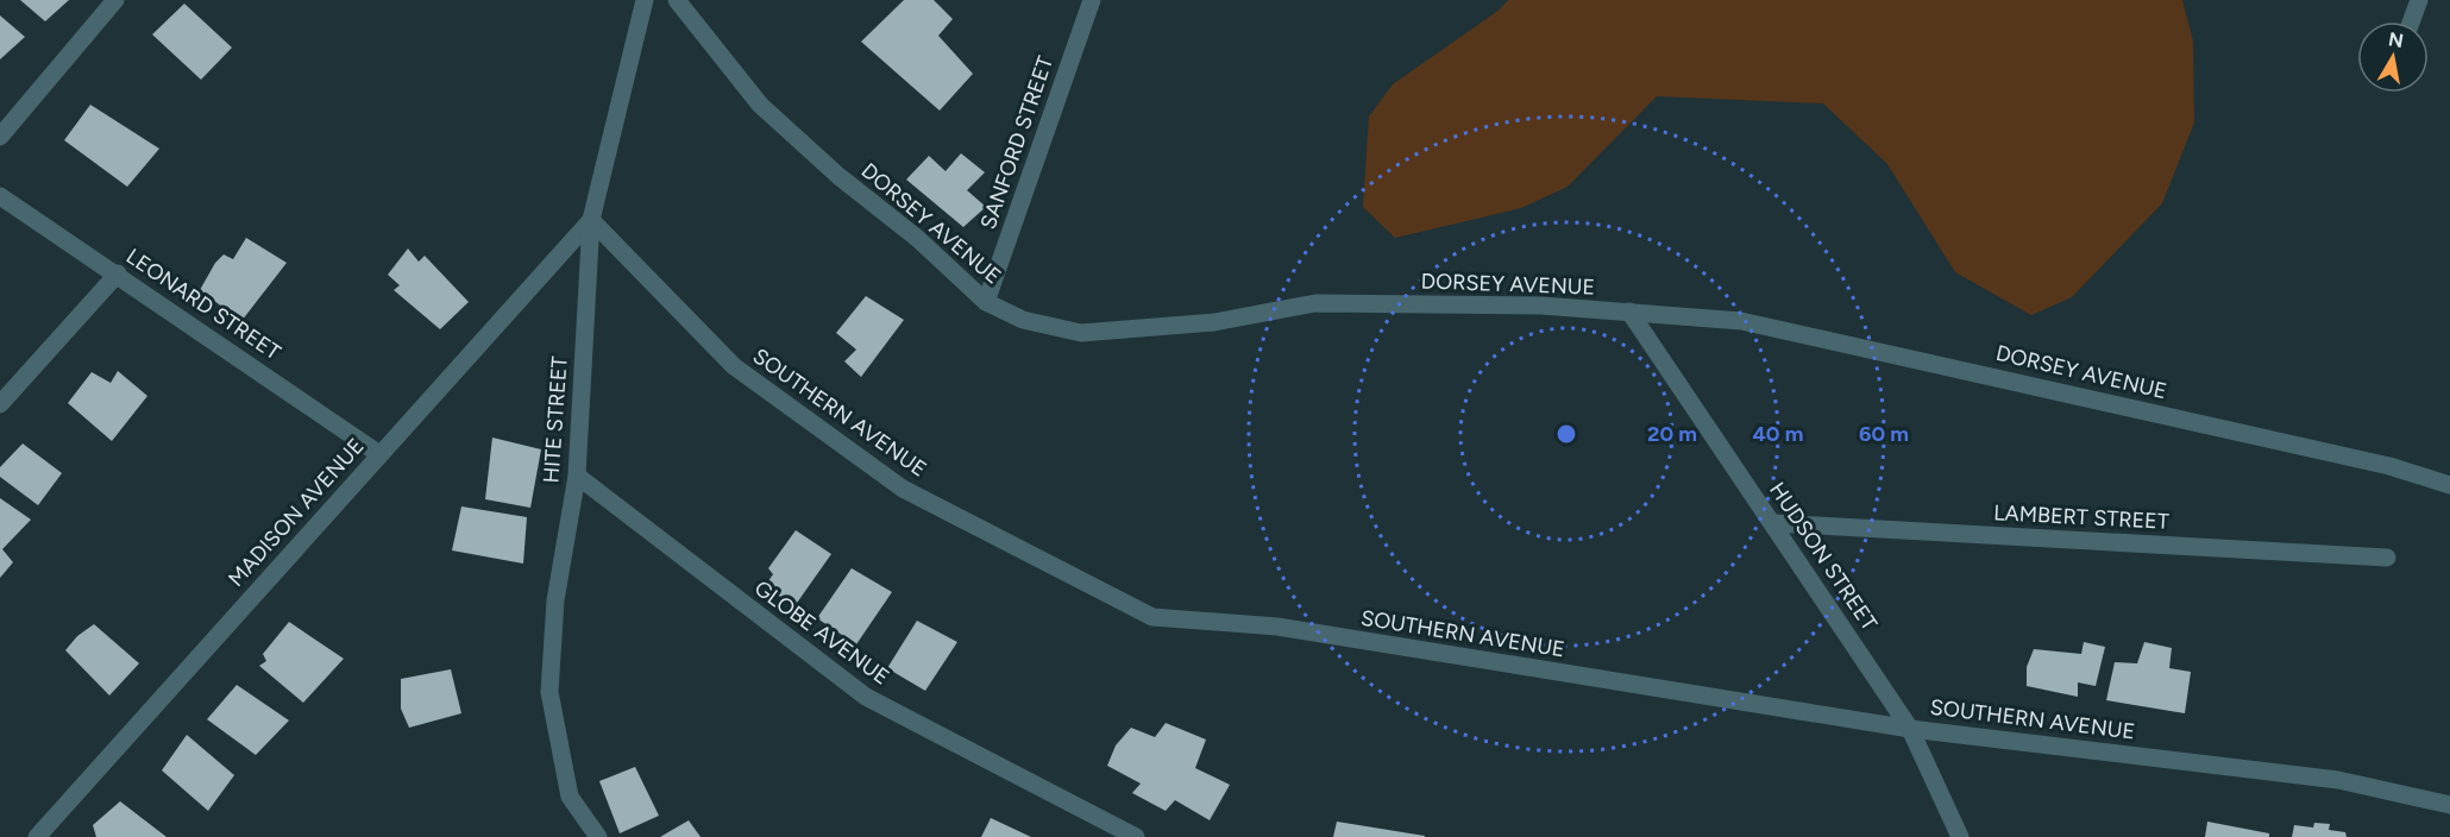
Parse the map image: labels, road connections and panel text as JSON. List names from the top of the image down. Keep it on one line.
{"streets":{"street":["SANFORD STREET","DORSEY AVENUE","LEONARD STREET","SOUTHERN AVENUE","HITE STREET","MADISON AVENUE","LAMBERT STREET","HUDSON STREET","GLOBE AVENUE"]},"crossings":[["SANFORD STREET","DORSEY AVENUE"],["DORSEY AVENUE","HUDSON STREET"],["LEONARD STREET","MADISON AVENUE"],["SOUTHERN AVENUE","HITE STREET"],["SOUTHERN AVENUE","MADISON AVENUE"],["SOUTHERN AVENUE","HUDSON STREET"],["HITE STREET","MADISON AVENUE"],["HITE STREET","GLOBE AVENUE"],["LAMBERT STREET","HUDSON STREET"]],"north":"top","rings":["20 m","40 m","60 m"]}
